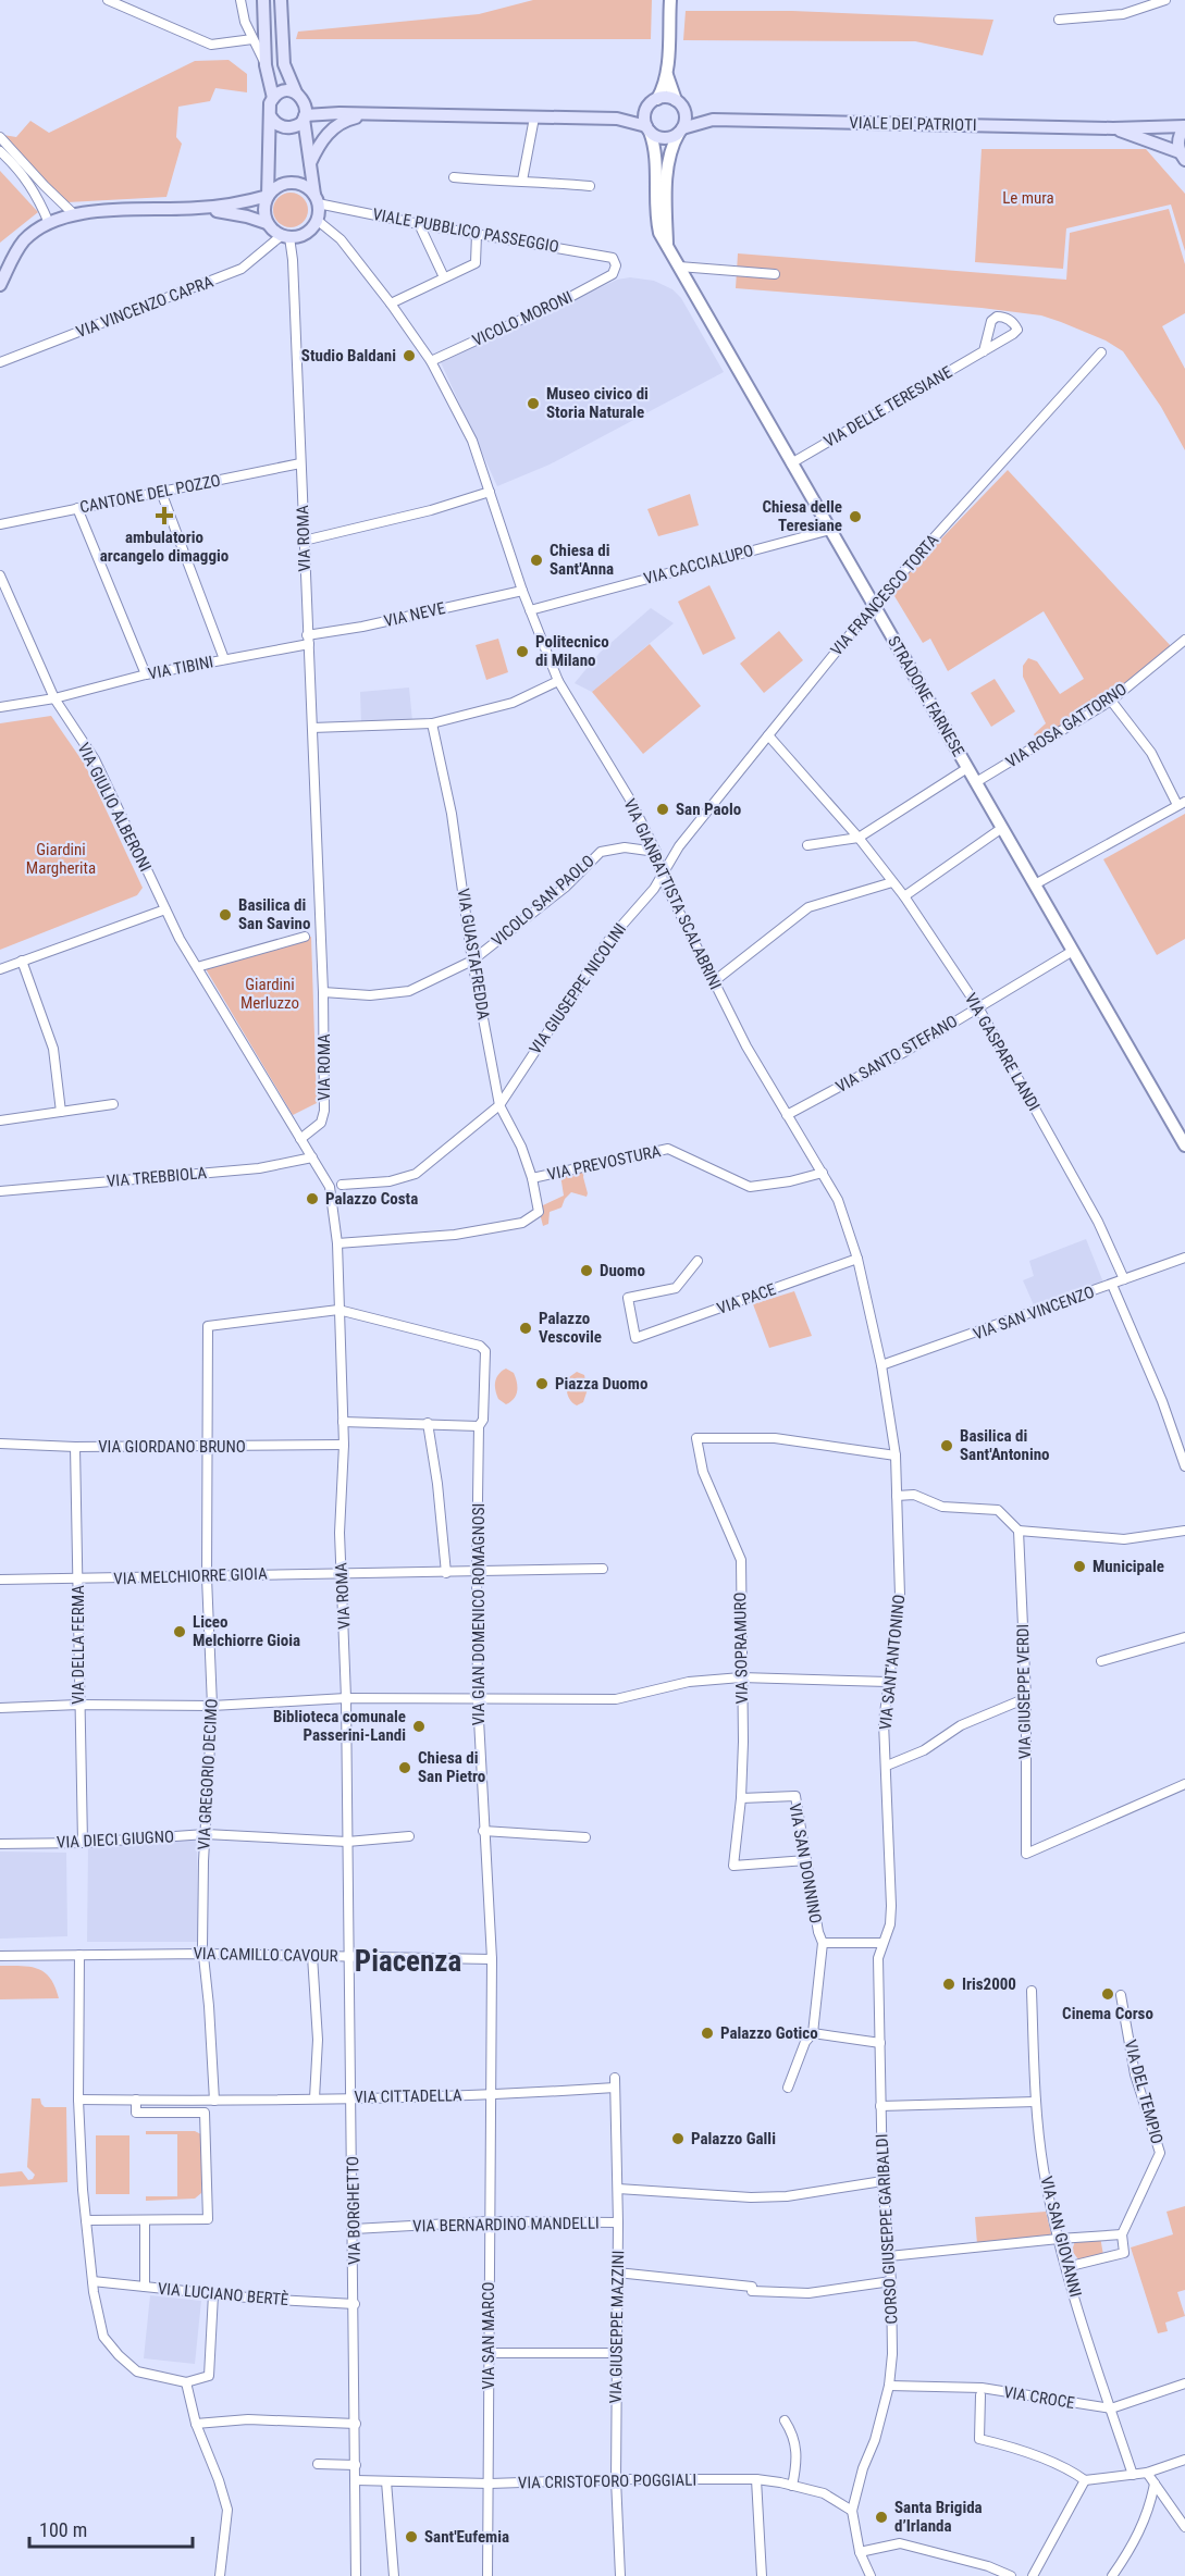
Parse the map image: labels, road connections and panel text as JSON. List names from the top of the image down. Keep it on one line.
{"streets":{"main road":["VIALE DEI PATRIOTI"],"street":["VIALE PUBBLICO PASSEGGIO","VIA VINCENZO CAPRA","VICOLO MORONI","VIA DELLE TERESIANE","CANTONE DEL POZZO","VIA ROMA","VIA CACCIALUPO","VIA FRANCESCO TORTA","VIA NEVE","VIA TIBINI","STRADONE FARNESE","VIA ROSA GATTORNO","VIA GIULIO ALBERONI","VIA GIANBATTISTA SCALABRINI","VICOLO SAN PAOLO","VIA GUASTAFREDDA","VIA GIUSEPPE NICOLINI","VIA GASPARE LANDI","VIA SANTO STEFANO","VIA PREVOSTURA","VIA TREBBIOLA","VIA PACE","VIA SAN VINCENZO","VIA GIORDANO BRUNO","VIA MELCHIORRE GIOIA","VIA GIAN DOMENICO ROMAGNOSI","VIA DELLA FERMA","VIA SOPRAMURO","VIA SANT'ANTONINO","VIA GIUSEPPE VERDI","VIA GREGORIO DECIMO","VIA DIECI GIUGNO","VIA SAN DONNINO","VIA CAMILLO CAVOUR","VIA DEL TEMPIO","VIA CITTADELLA","VIA BORGHETTO","VIA BERNARDINO MANDELLI","CORSO GIUSEPPE GARIBALDI","VIA SAN GIOVANNI","VIA LUCIANO BERTÈ","VIA GIUSEPPE MAZZINI","VIA SAN MARCO","VIA CROCE","VIA CRISTOFORO POGGIALI"]},"crossings":[["VIALE DEI PATRIOTI","STRADONE FARNESE"],["VIALE PUBBLICO PASSEGGIO","VIA VINCENZO CAPRA"],["VIALE PUBBLICO PASSEGGIO","VICOLO MORONI"],["VIALE PUBBLICO PASSEGGIO","VIA ROMA"],["VIALE PUBBLICO PASSEGGIO","VIA GIANBATTISTA SCALABRINI"],["VIA VINCENZO CAPRA","VIA ROMA"],["VIA VINCENZO CAPRA","VIA GIANBATTISTA SCALABRINI"],["VICOLO MORONI","VIA GIANBATTISTA SCALABRINI"],["VIA DELLE TERESIANE","STRADONE FARNESE"],["CANTONE DEL POZZO","VIA ROMA"],["VIA ROMA","VIA NEVE"],["VIA ROMA","VIA TIBINI"],["VIA ROMA","VIA GIULIO ALBERONI"],["VIA ROMA","VIA GIANBATTISTA SCALABRINI"],["VIA ROMA","VICOLO SAN PAOLO"],["VIA ROMA","VIA GUASTAFREDDA"],["VIA ROMA","VIA TREBBIOLA"],["VIA ROMA","VIA GIORDANO BRUNO"],["VIA ROMA","VIA MELCHIORRE GIOIA"],["VIA ROMA","VIA GREGORIO DECIMO"],["VIA ROMA","VIA DIECI GIUGNO"],["VIA ROMA","VIA CAMILLO CAVOUR"],["VIA ROMA","VIA BORGHETTO"],["VIA CACCIALUPO","STRADONE FARNESE"],["VIA CACCIALUPO","VIA GIANBATTISTA SCALABRINI"],["VIA FRANCESCO TORTA","STRADONE FARNESE"],["VIA FRANCESCO TORTA","VIA GIUSEPPE NICOLINI"],["VIA FRANCESCO TORTA","VIA GASPARE LANDI"],["VIA NEVE","VIA TIBINI"],["VIA NEVE","VIA GIANBATTISTA SCALABRINI"],["VIA TIBINI","VIA GIULIO ALBERONI"],["STRADONE FARNESE","VIA ROSA GATTORNO"],["STRADONE FARNESE","VIA SANTO STEFANO"],["VIA GIANBATTISTA SCALABRINI","VICOLO SAN PAOLO"],["VIA GIANBATTISTA SCALABRINI","VIA GIUSEPPE NICOLINI"],["VIA GIANBATTISTA SCALABRINI","VIA SANTO STEFANO"],["VIA GIANBATTISTA SCALABRINI","VIA PREVOSTURA"],["VIA GIANBATTISTA SCALABRINI","VIA PACE"],["VIA GIANBATTISTA SCALABRINI","VIA SAN VINCENZO"],["VIA GIANBATTISTA SCALABRINI","VIA SOPRAMURO"],["VIA GIANBATTISTA SCALABRINI","VIA SANT'ANTONINO"],["VICOLO SAN PAOLO","VIA GUASTAFREDDA"],["VIA GUASTAFREDDA","VIA GIUSEPPE NICOLINI"],["VIA GUASTAFREDDA","VIA PREVOSTURA"],["VIA GASPARE LANDI","VIA SANTO STEFANO"],["VIA GASPARE LANDI","VIA SAN VINCENZO"],["VIA GIORDANO BRUNO","VIA DELLA FERMA"],["VIA GIORDANO BRUNO","VIA GREGORIO DECIMO"],["VIA MELCHIORRE GIOIA","VIA GIAN DOMENICO ROMAGNOSI"],["VIA MELCHIORRE GIOIA","VIA DELLA FERMA"],["VIA MELCHIORRE GIOIA","VIA GREGORIO DECIMO"],["VIA GIAN DOMENICO ROMAGNOSI","VIA CAMILLO CAVOUR"],["VIA GIAN DOMENICO ROMAGNOSI","VIA CITTADELLA"],["VIA GIAN DOMENICO ROMAGNOSI","VIA SAN MARCO"],["VIA DELLA FERMA","VIA DIECI GIUGNO"],["VIA SOPRAMURO","VIA SAN DONNINO"],["VIA SANT'ANTONINO","CORSO GIUSEPPE GARIBALDI"],["VIA GREGORIO DECIMO","VIA DIECI GIUGNO"],["VIA GREGORIO DECIMO","VIA CAMILLO CAVOUR"],["VIA GREGORIO DECIMO","VIA CITTADELLA"],["VIA CAMILLO CAVOUR","VIA BORGHETTO"],["VIA CITTADELLA","VIA BORGHETTO"],["VIA CITTADELLA","VIA GIUSEPPE MAZZINI"],["VIA CITTADELLA","VIA SAN MARCO"],["VIA BORGHETTO","VIA BERNARDINO MANDELLI"],["VIA BORGHETTO","VIA LUCIANO BERTÈ"],["VIA BORGHETTO","VIA CRISTOFORO POGGIALI"],["VIA BERNARDINO MANDELLI","VIA GIUSEPPE MAZZINI"],["VIA BERNARDINO MANDELLI","VIA SAN MARCO"],["CORSO GIUSEPPE GARIBALDI","VIA CROCE"],["CORSO GIUSEPPE GARIBALDI","VIA CRISTOFORO POGGIALI"],["VIA SAN GIOVANNI","VIA CROCE"],["VIA GIUSEPPE MAZZINI","VIA CRISTOFORO POGGIALI"],["VIA SAN MARCO","VIA CRISTOFORO POGGIALI"]],"districts":["Piacenza"],"parks":["Le mura","Giardini Margherita","Giardini Merluzzo"],"places":{"other":["Studio Baldani","Museo civico di Storia Naturale","Chiesa delle Teresiane","Chiesa di Sant'Anna","Politecnico di Milano","San Paolo","Basilica di San Savino","Palazzo Costa","Duomo","Palazzo Vescovile","Piazza Duomo","Basilica di Sant'Antonino","Municipale","Liceo Melchiorre Gioia","Biblioteca comunale Passerini-Landi","Chiesa di San Pietro","Iris2000","Cinema Corso","Palazzo Gotico","Palazzo Galli","Santa Brigida d’Irlanda","Sant'Eufemia"],"health":["ambulatorio arcangelo dimaggio"]},"scale_bar":"100 m"}
